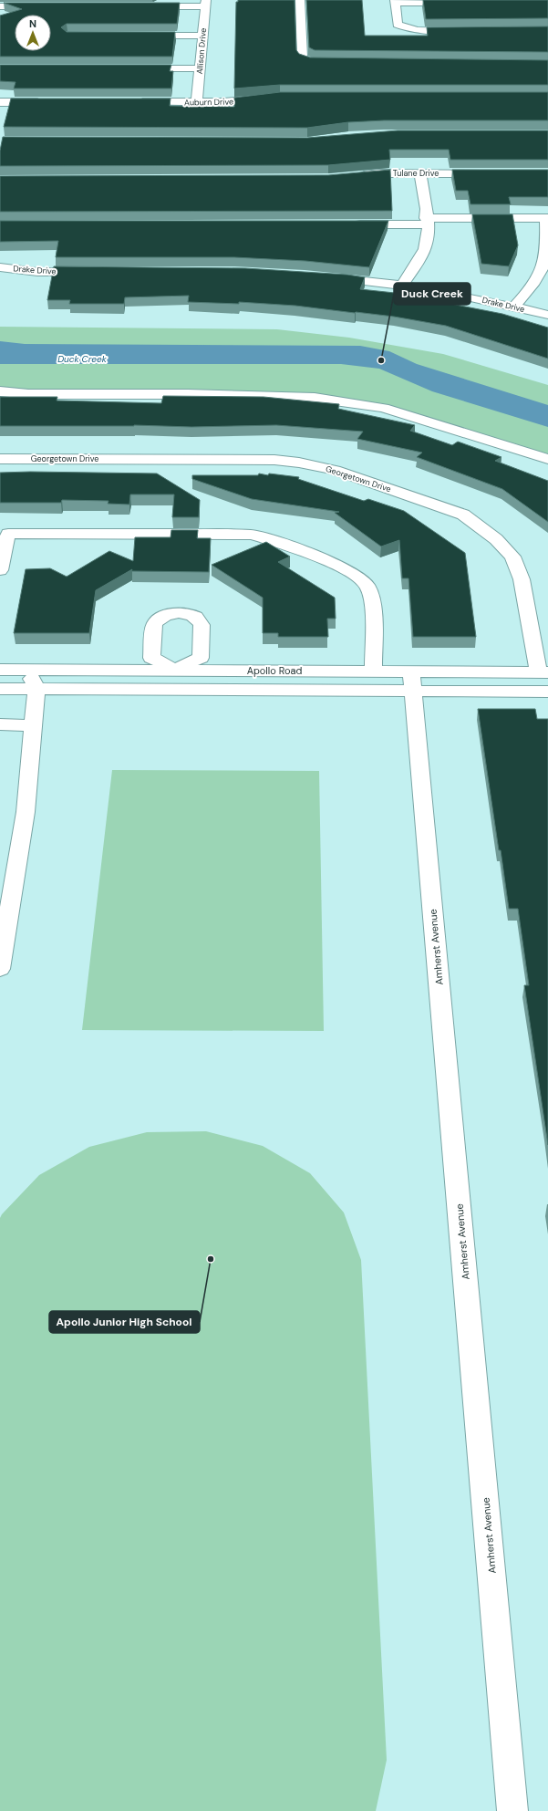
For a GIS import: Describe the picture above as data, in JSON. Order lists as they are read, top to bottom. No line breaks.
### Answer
{"streets":{"street":["Allison Drive","Auburn Drive","Tulane Drive","Drake Drive","Georgetown Drive","Apollo Road","Amherst Avenue"]},"crossings":[["Allison Drive","Auburn Drive"],["Georgetown Drive","Apollo Road"],["Apollo Road","Amherst Avenue"]],"water":["Duck Creek"],"places":["Duck Creek","Apollo Junior High School"],"north":"top"}
